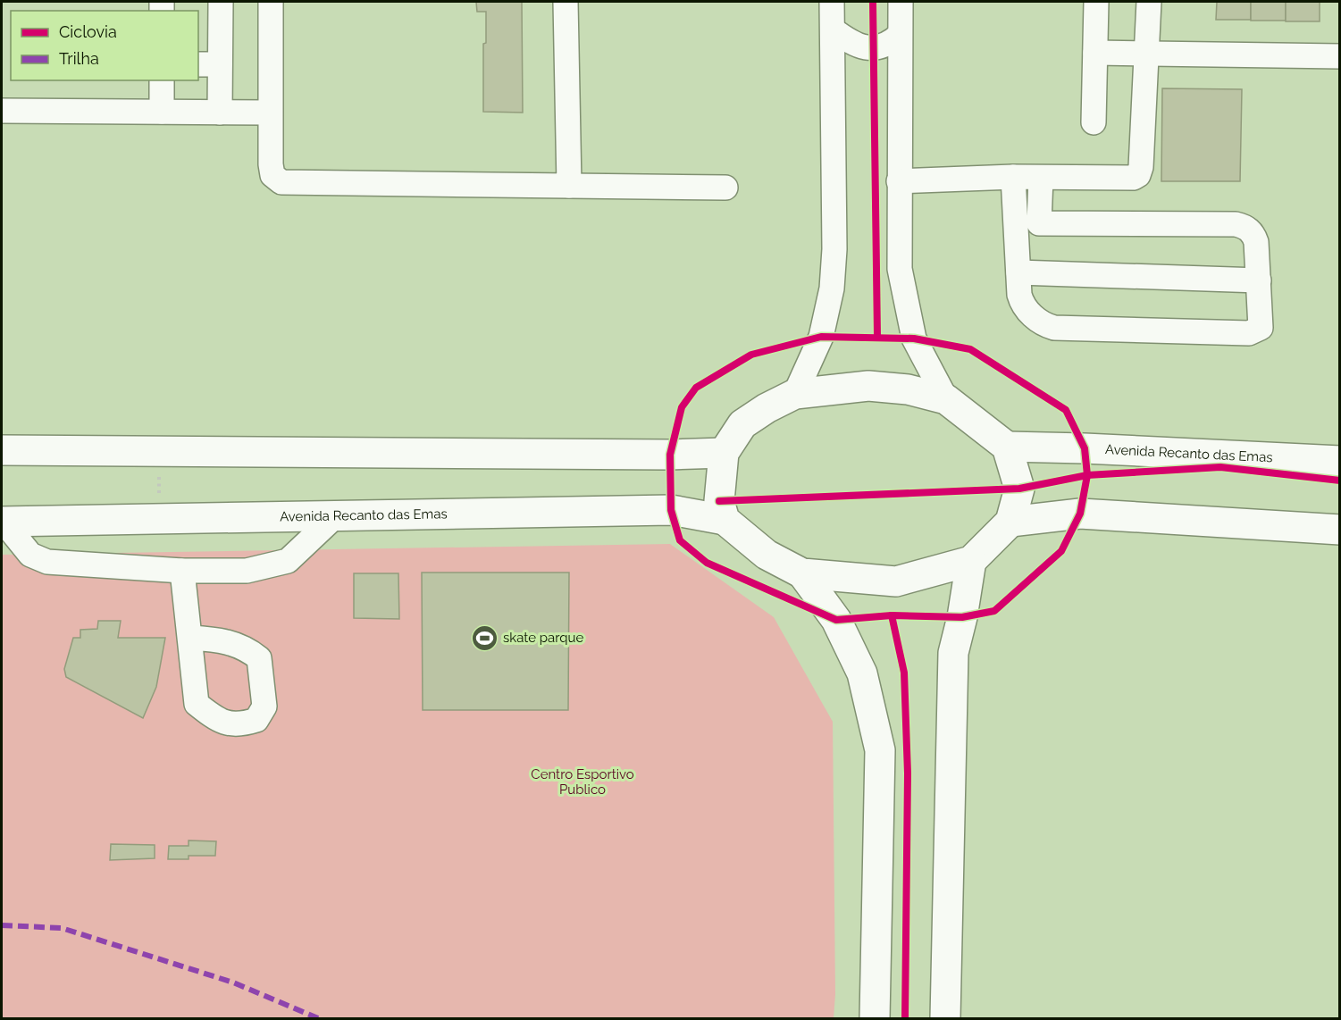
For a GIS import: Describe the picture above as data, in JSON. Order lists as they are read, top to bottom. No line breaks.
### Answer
{"streets":{"main road":["Avenida Recanto das Emas"]},"parks":["Centro Esportivo Publico"],"places":{"sports":["skate parque"]},"legend":["Ciclovia","Trilha"]}
